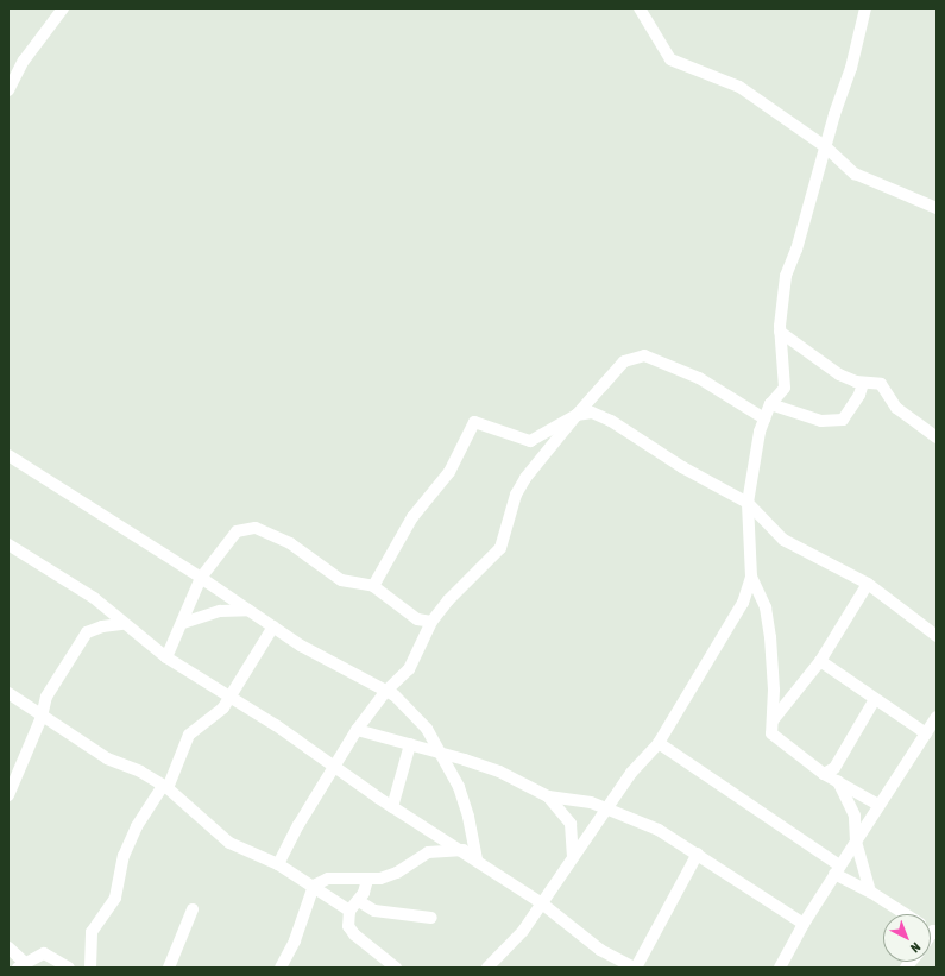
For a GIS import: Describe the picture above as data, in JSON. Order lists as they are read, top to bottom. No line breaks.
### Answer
{"north":"bottom right"}
